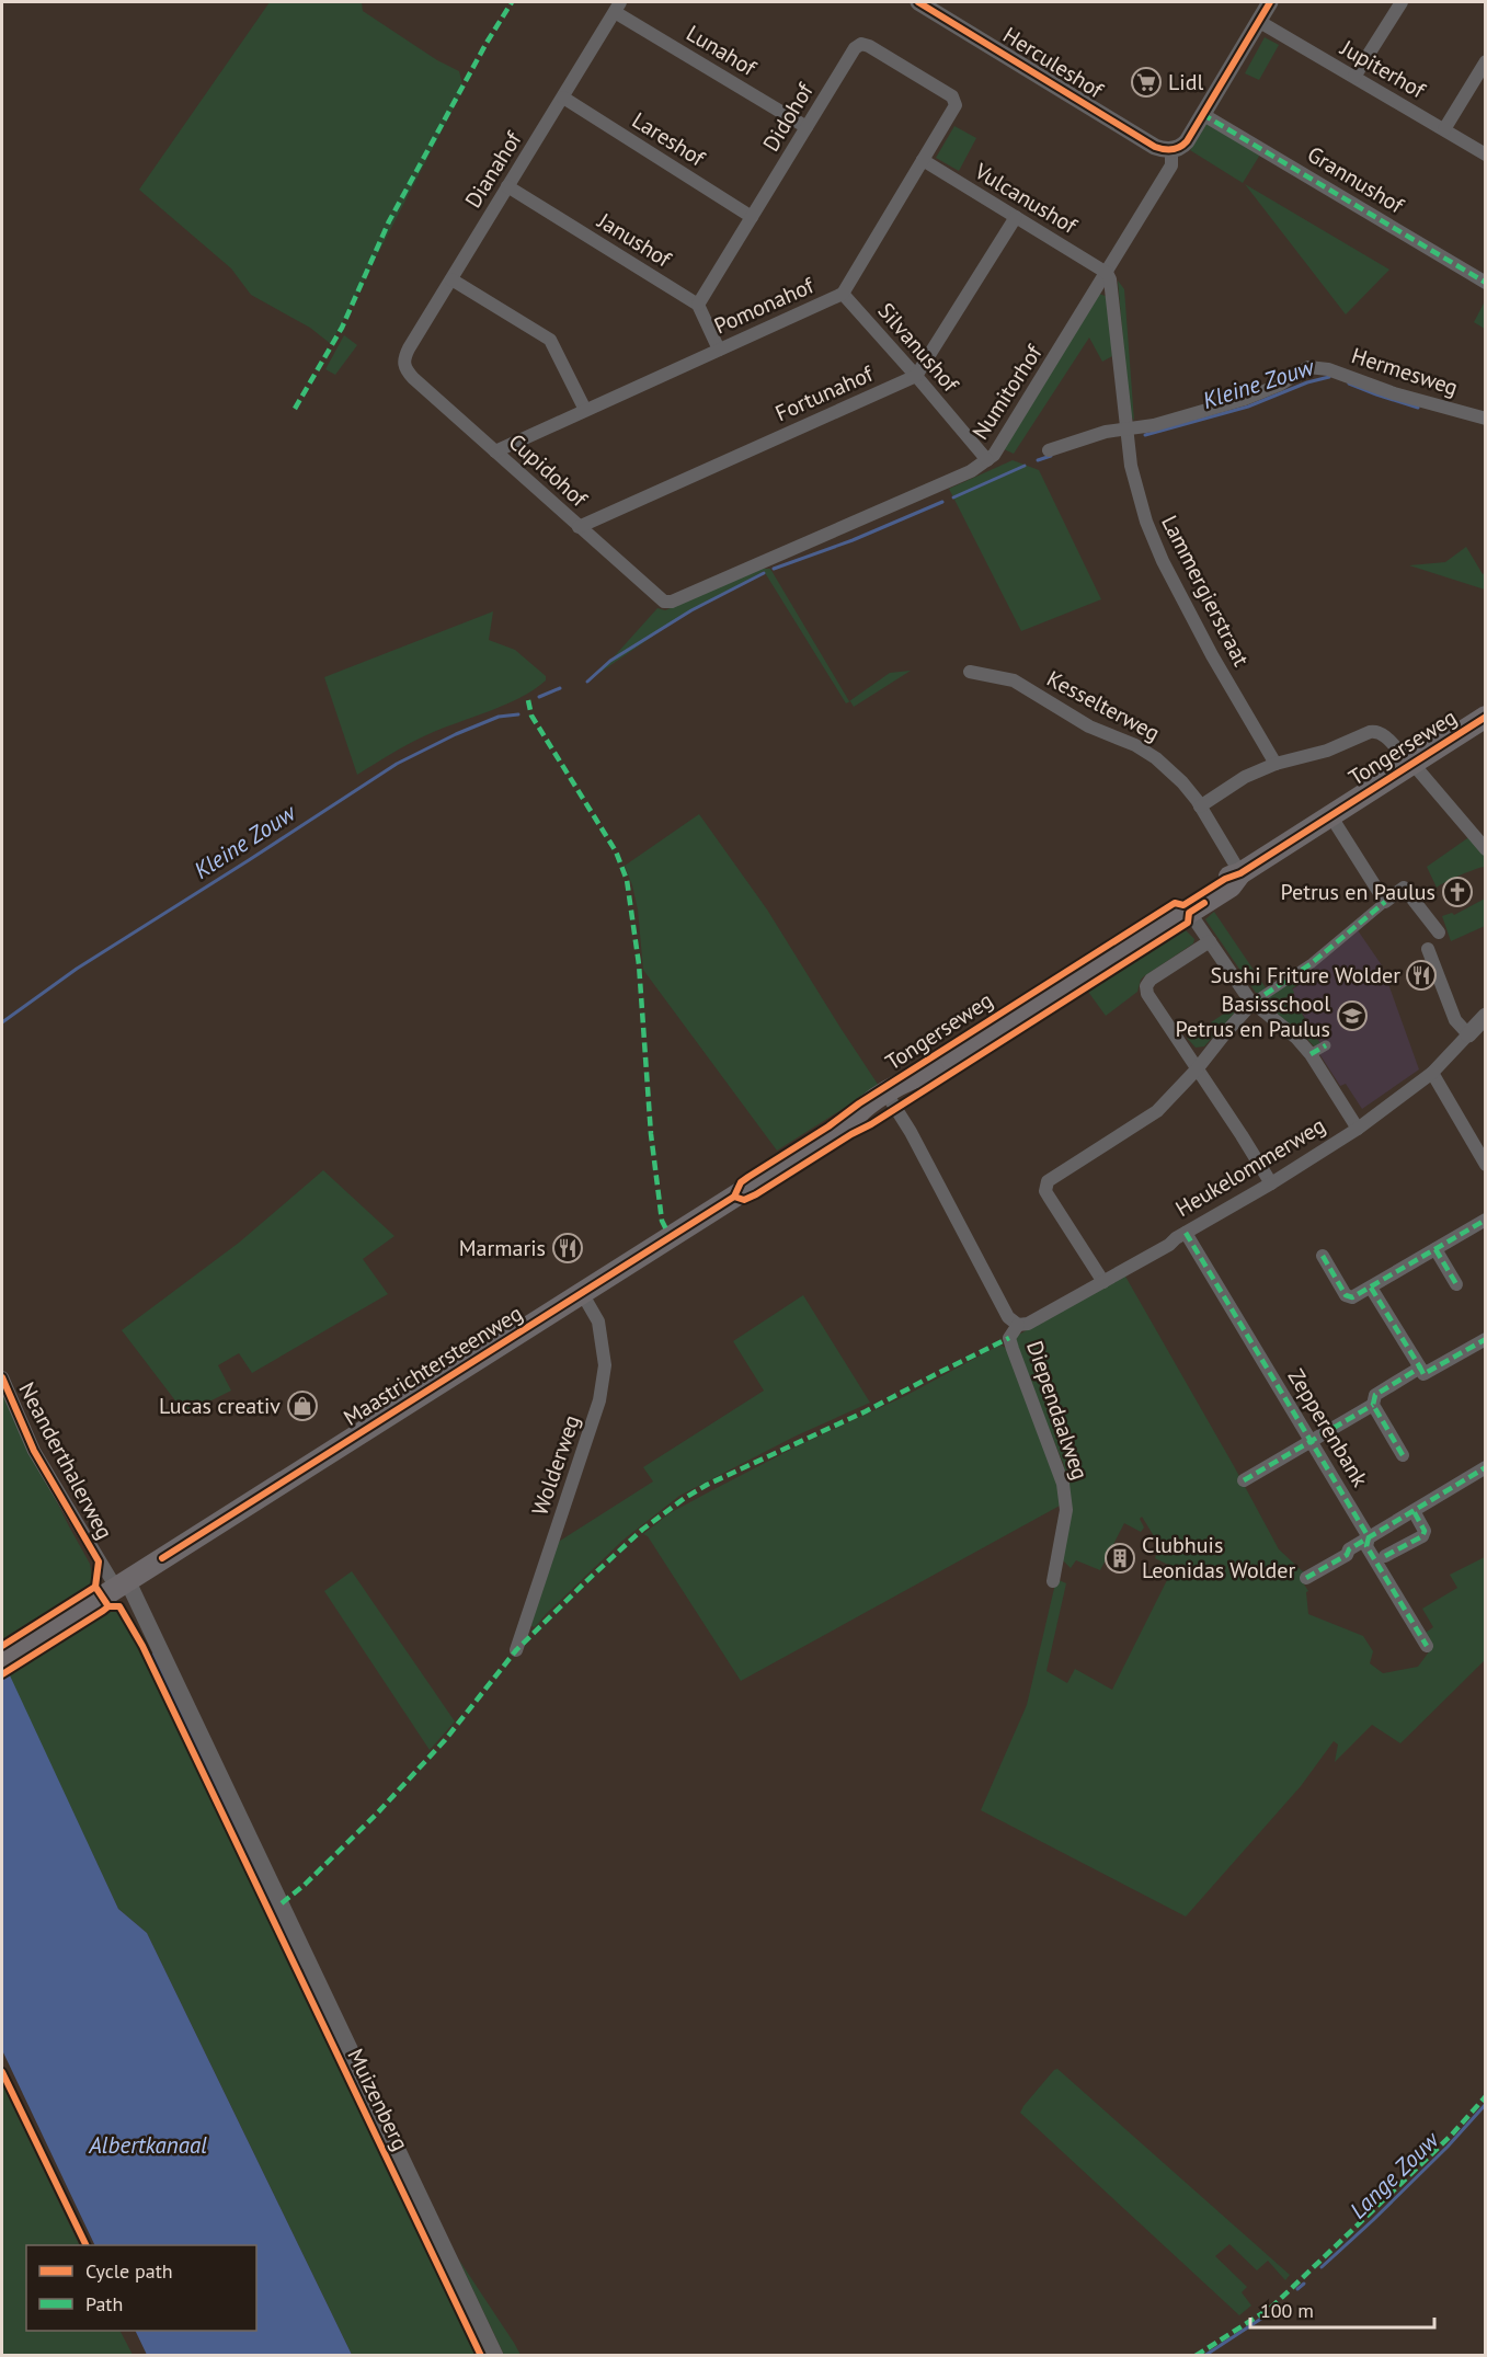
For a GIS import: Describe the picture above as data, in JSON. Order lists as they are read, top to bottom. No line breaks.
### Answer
{"streets":{"main road":["Tongerseweg","Maastrichtersteenweg"],"street":["Lunahof","Herculeshof","Jupiterhof","Didohof","Lareshof","Dianahof","Grannushof","Vulcanushof","Janushof","Pomonahof","Silvanushof","Hermesweg","Numitorhof","Fortunahof","Cupidohof","Lammergierstraat","Kesselterweg","Heukelommerweg","Diependaalweg","Zepperenbank","Neanderthalerweg","Wolderweg","Muizenberg"]},"crossings":[["Lunahof","Didohof"],["Lunahof","Dianahof"],["Herculeshof","Numitorhof"],["Didohof","Lareshof"],["Didohof","Janushof"],["Didohof","Pomonahof"],["Lareshof","Dianahof"],["Dianahof","Janushof"],["Dianahof","Cupidohof"],["Vulcanushof","Pomonahof"],["Vulcanushof","Numitorhof"],["Vulcanushof","Lammergierstraat"],["Pomonahof","Silvanushof"],["Pomonahof","Cupidohof"],["Silvanushof","Numitorhof"],["Silvanushof","Fortunahof"],["Hermesweg","Lammergierstraat"],["Numitorhof","Cupidohof"],["Numitorhof","Lammergierstraat"],["Fortunahof","Cupidohof"],["Kesselterweg","Tongerseweg"],["Tongerseweg","Maastrichtersteenweg"],["Tongerseweg","Diependaalweg"],["Heukelommerweg","Diependaalweg"],["Heukelommerweg","Zepperenbank"],["Maastrichtersteenweg","Diependaalweg"],["Maastrichtersteenweg","Neanderthalerweg"],["Maastrichtersteenweg","Wolderweg"],["Maastrichtersteenweg","Muizenberg"],["Neanderthalerweg","Muizenberg"]],"water":["Kleine Zouw","Albertkanaal","Lange Zouw"],"places":{"supermarket":["Lidl"],"church":["Petrus en Paulus"],"restaurant":["Sushi Friture Wolder","Marmaris"],"school or university":["Basisschool Petrus en Paulus"],"shop":["Lucas creativ"],"building":["Clubhuis Leonidas Wolder"]},"legend":["Cycle path","Path"],"scale_bar":"100 m"}
